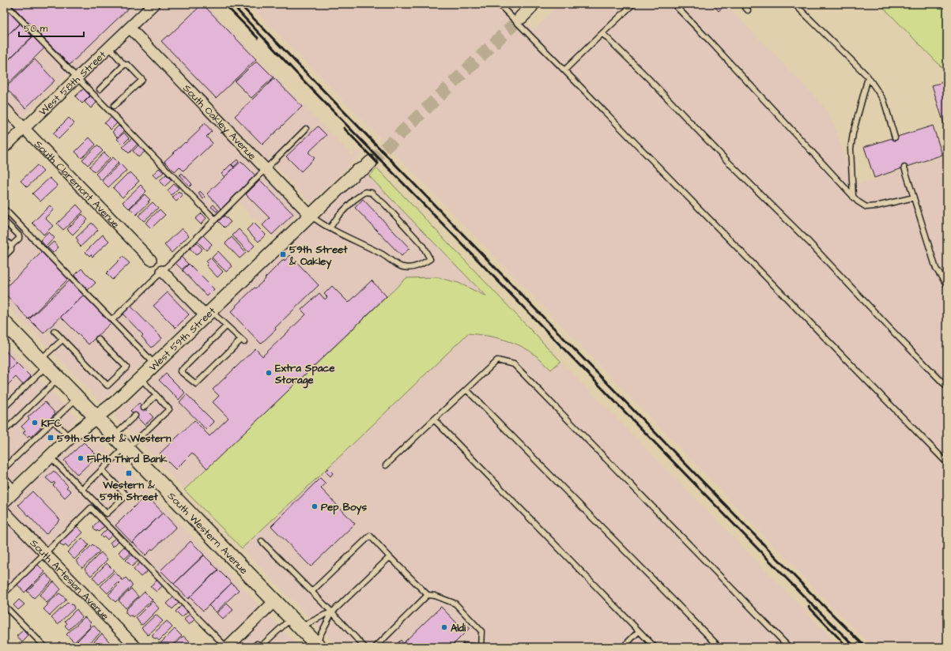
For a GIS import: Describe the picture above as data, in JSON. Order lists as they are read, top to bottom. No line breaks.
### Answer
{"streets":{"main road":["South Western Avenue"],"street":["West 58th Street","South Oakley Avenue","South Claremont Avenue","West 59th Street","South Artesian Avenue"]},"crossings":[["West 58th Street","South Oakley Avenue"],["West 58th Street","South Claremont Avenue"],["South Oakley Avenue","West 59th Street"],["West 59th Street","South Western Avenue"]],"places":{"transit":["59th Street & Oakley","59th Street & Western","Western & 59th Street"],"other":["Extra Space Storage","KFC","Fifth Third Bank","Pep Boys","Aldi"]},"scale_bar":"50 m"}
